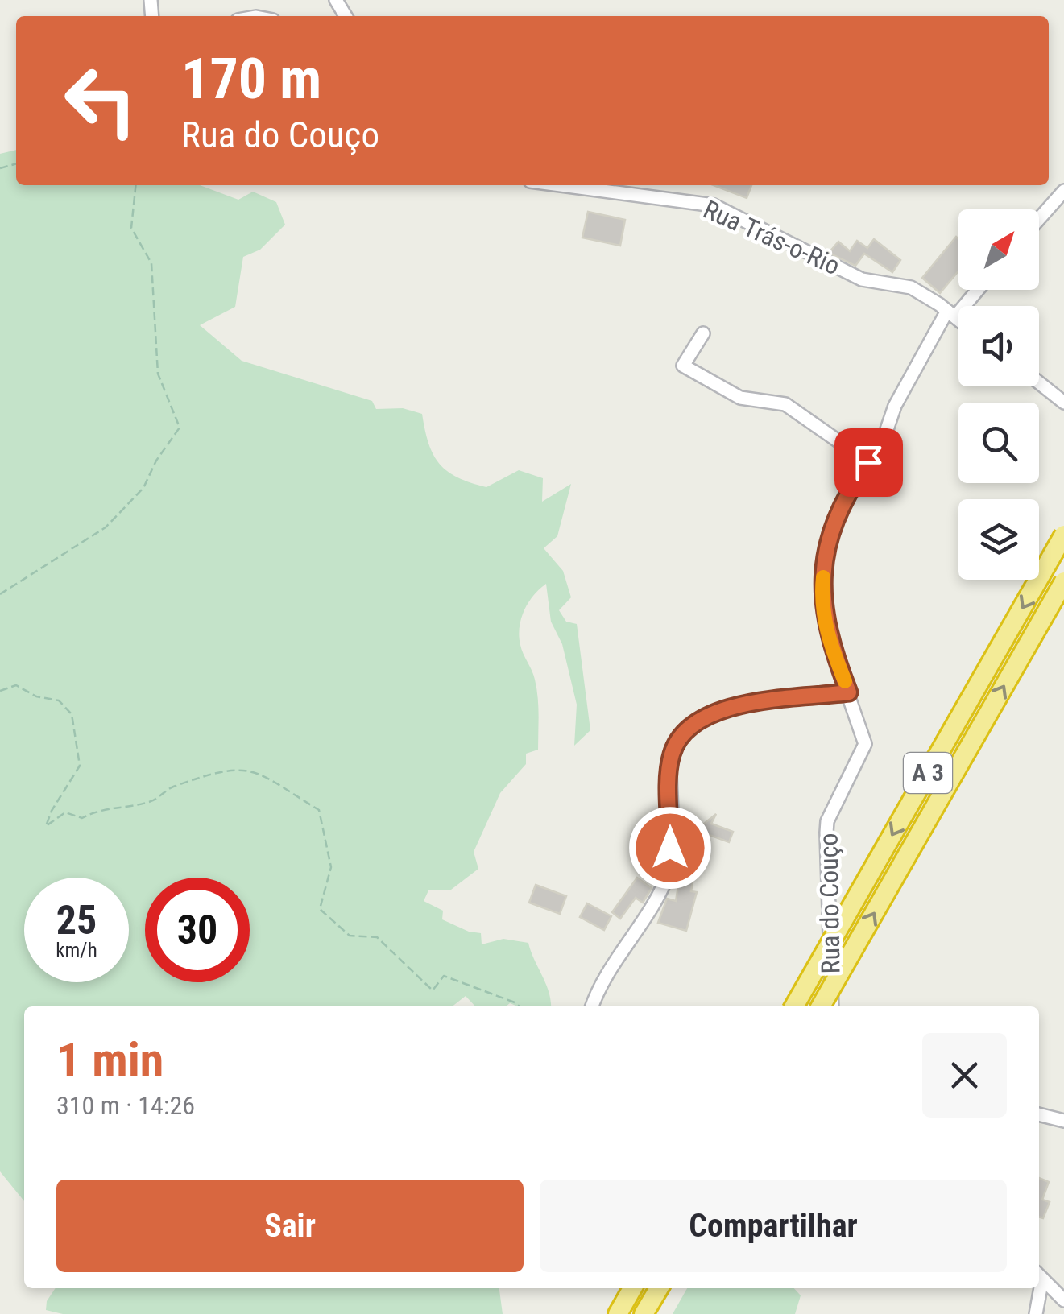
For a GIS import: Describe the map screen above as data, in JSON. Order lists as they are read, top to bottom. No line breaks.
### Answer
{"streets":{"highway":["A 3"],"street":["Rua Trás-o-Rio","Rua do Couço"]},"crossings":[["Rua Trás-o-Rio","Rua do Couço"]],"north":"top right","page":{"turn":["170 m","Rua do Couço"],"speed":"25 km/h","limit":"30","heading":["1 min","310 m · 14:26"],"buttons":["Sair","Compartilhar"]}}
